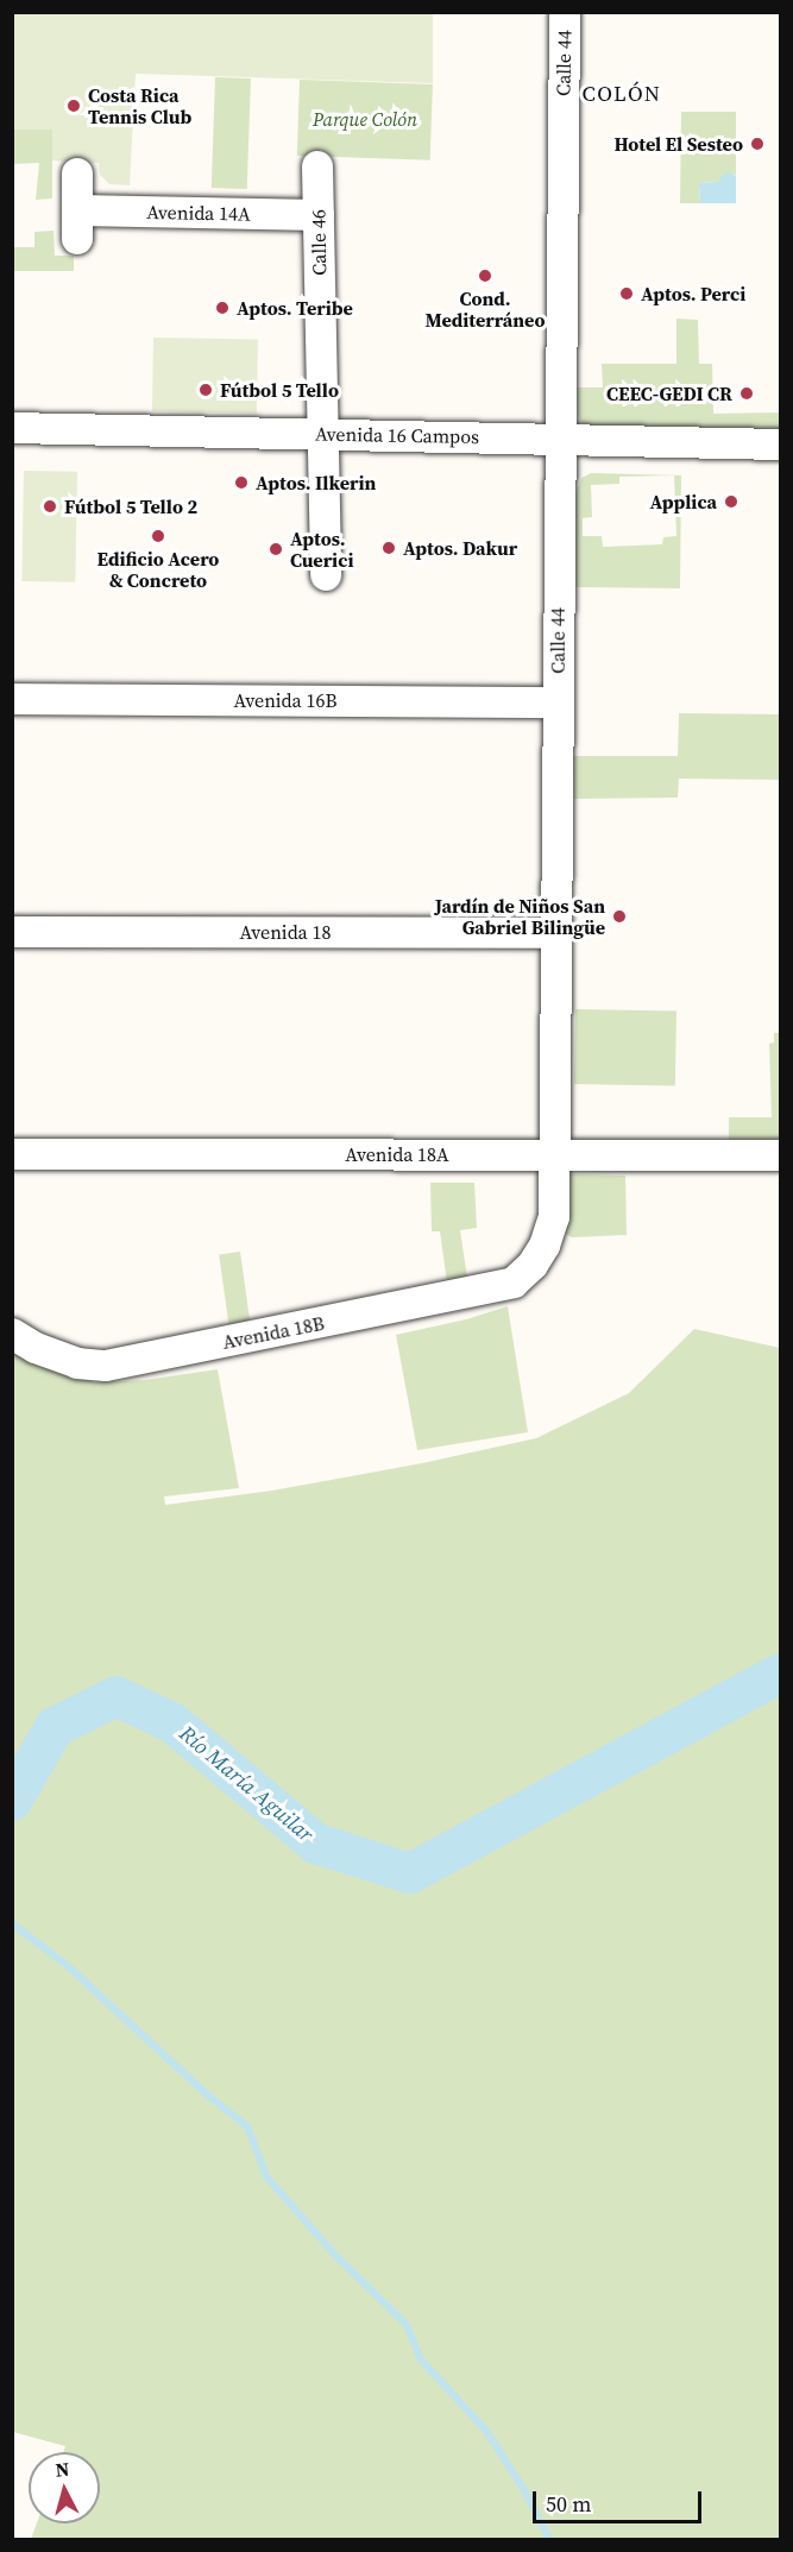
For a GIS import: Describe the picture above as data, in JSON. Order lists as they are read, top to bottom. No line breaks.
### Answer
{"streets":{"street":["Calle 44","Avenida 14A","Calle 46","Avenida 16 Campos","Avenida 16B","Avenida 18","Avenida 18A","Avenida 18B"]},"crossings":[["Calle 44","Avenida 16 Campos"],["Calle 44","Avenida 16B"],["Calle 44","Avenida 18"],["Calle 44","Avenida 18A"],["Calle 44","Avenida 18B"],["Avenida 14A","Calle 46"],["Calle 46","Avenida 16 Campos"]],"districts":["COLÓN"],"water":["Río María Aguilar"],"parks":["Parque Colón"],"places":["Costa Rica Tennis Club","Hotel El Sesteo","Cond. Mediterráneo","Aptos. Perci","Aptos. Teribe","Fútbol 5 Tello","CEEC-GEDI CR","Aptos. Ilkerin","Applica","Fútbol 5 Tello 2","Edificio Acero & Concreto","Aptos. Dakur","Aptos. Cuerici","Jardín de Niños San Gabriel Bilingüe"],"scale_bar":"50 m","north":"top"}
